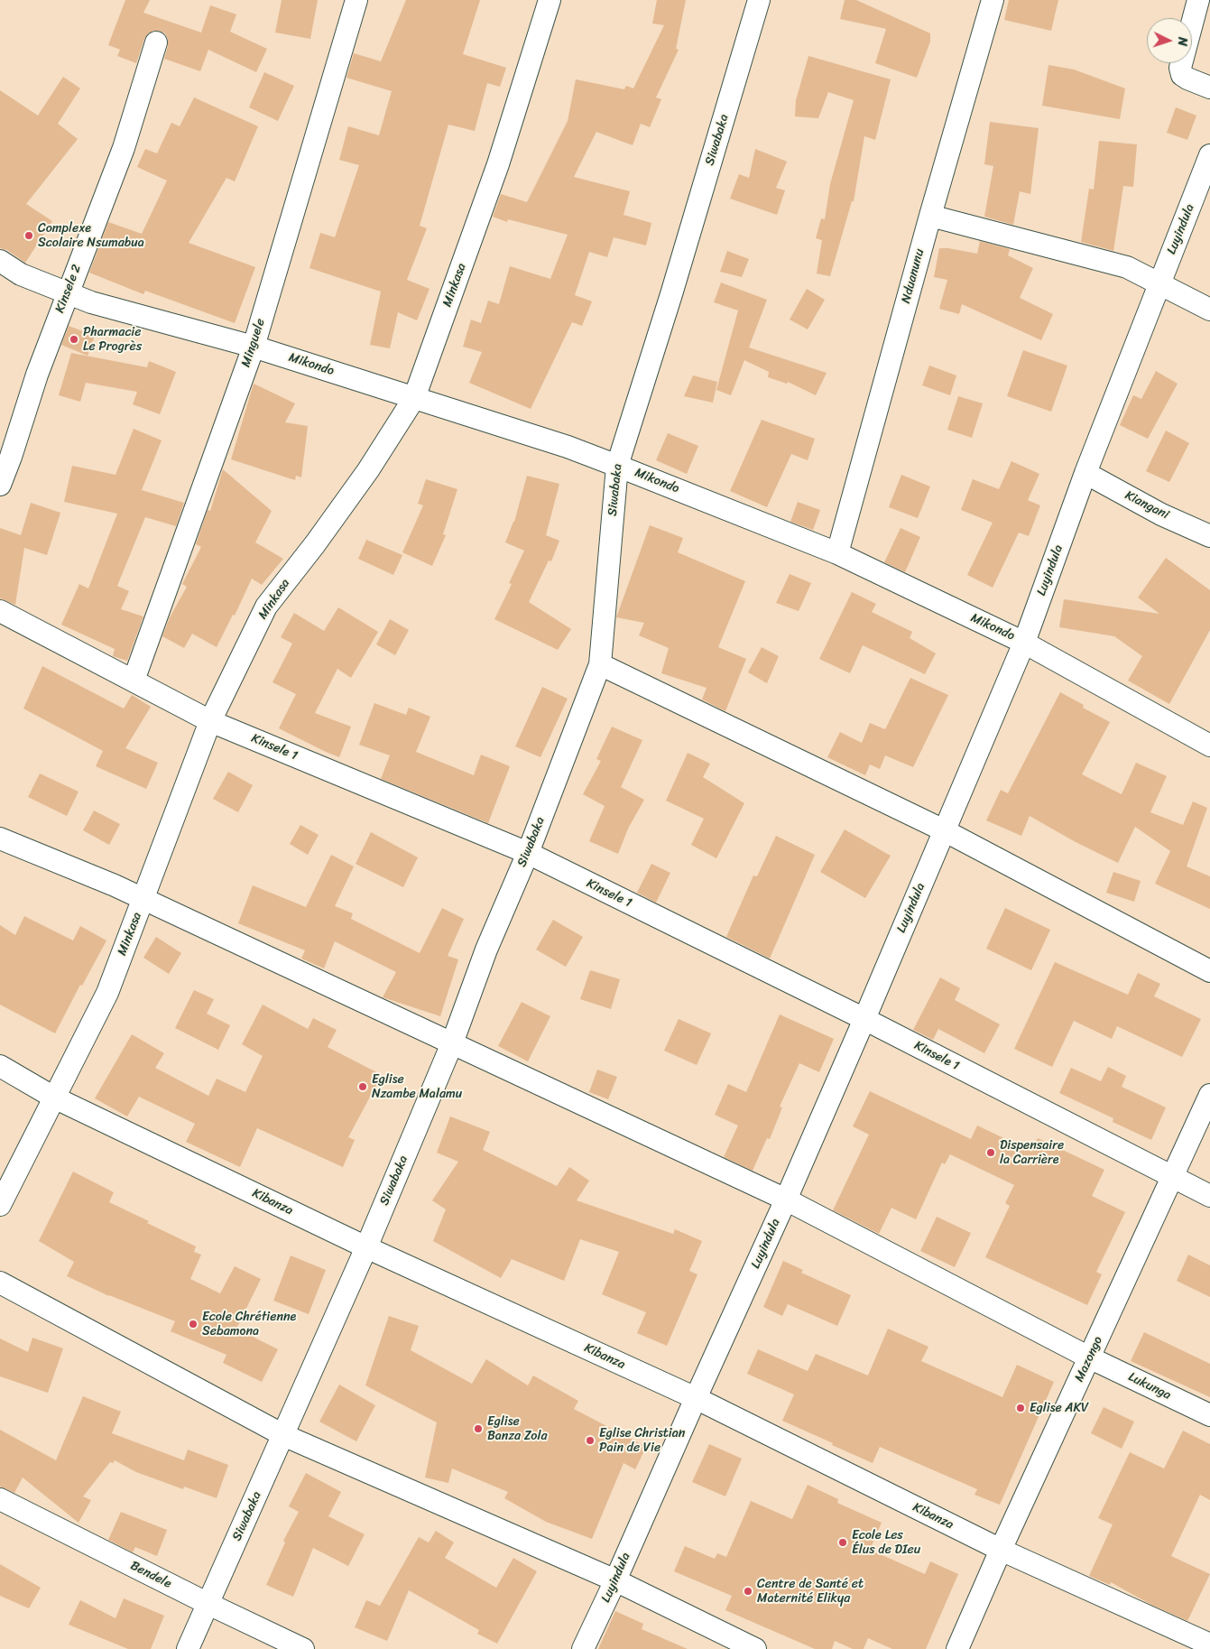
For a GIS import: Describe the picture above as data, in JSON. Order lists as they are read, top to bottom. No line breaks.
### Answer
{"streets":{"street":["Siwabaka","Luyindula","Nduanunu","Minkasa","Kinsele 2","Minguele","Mikondo","Kiangani","Kinsele 1","Kibanza","Mazongo","Lukunga","Bendele"]},"crossings":[["Siwabaka","Mikondo"],["Siwabaka","Kinsele 1"],["Siwabaka","Kibanza"],["Siwabaka","Lukunga"],["Siwabaka","Bendele"],["Luyindula","Mikondo"],["Luyindula","Kiangani"],["Luyindula","Kinsele 1"],["Luyindula","Kibanza"],["Luyindula","Lukunga"],["Nduanunu","Mikondo"],["Minkasa","Mikondo"],["Minkasa","Kinsele 1"],["Minkasa","Kibanza"],["Minkasa","Lukunga"],["Kinsele 2","Mikondo"],["Minguele","Mikondo"],["Minguele","Kinsele 1"],["Kinsele 1","Mazongo"],["Kibanza","Mazongo"],["Mazongo","Lukunga"]],"places":["Complexe Scolaire Nsumabua","Pharmacie Le Progrès","Eglise Nzambe Malamu","Dispensaire la Carrière","Ecole Chrétienne Sebamona","Eglise AKV","Eglise Banza Zola","Eglise Christian Pain de Vie","Ecole Les Élus de DIeu","Centre de Santé et Maternité Elikya"],"north":"right"}
